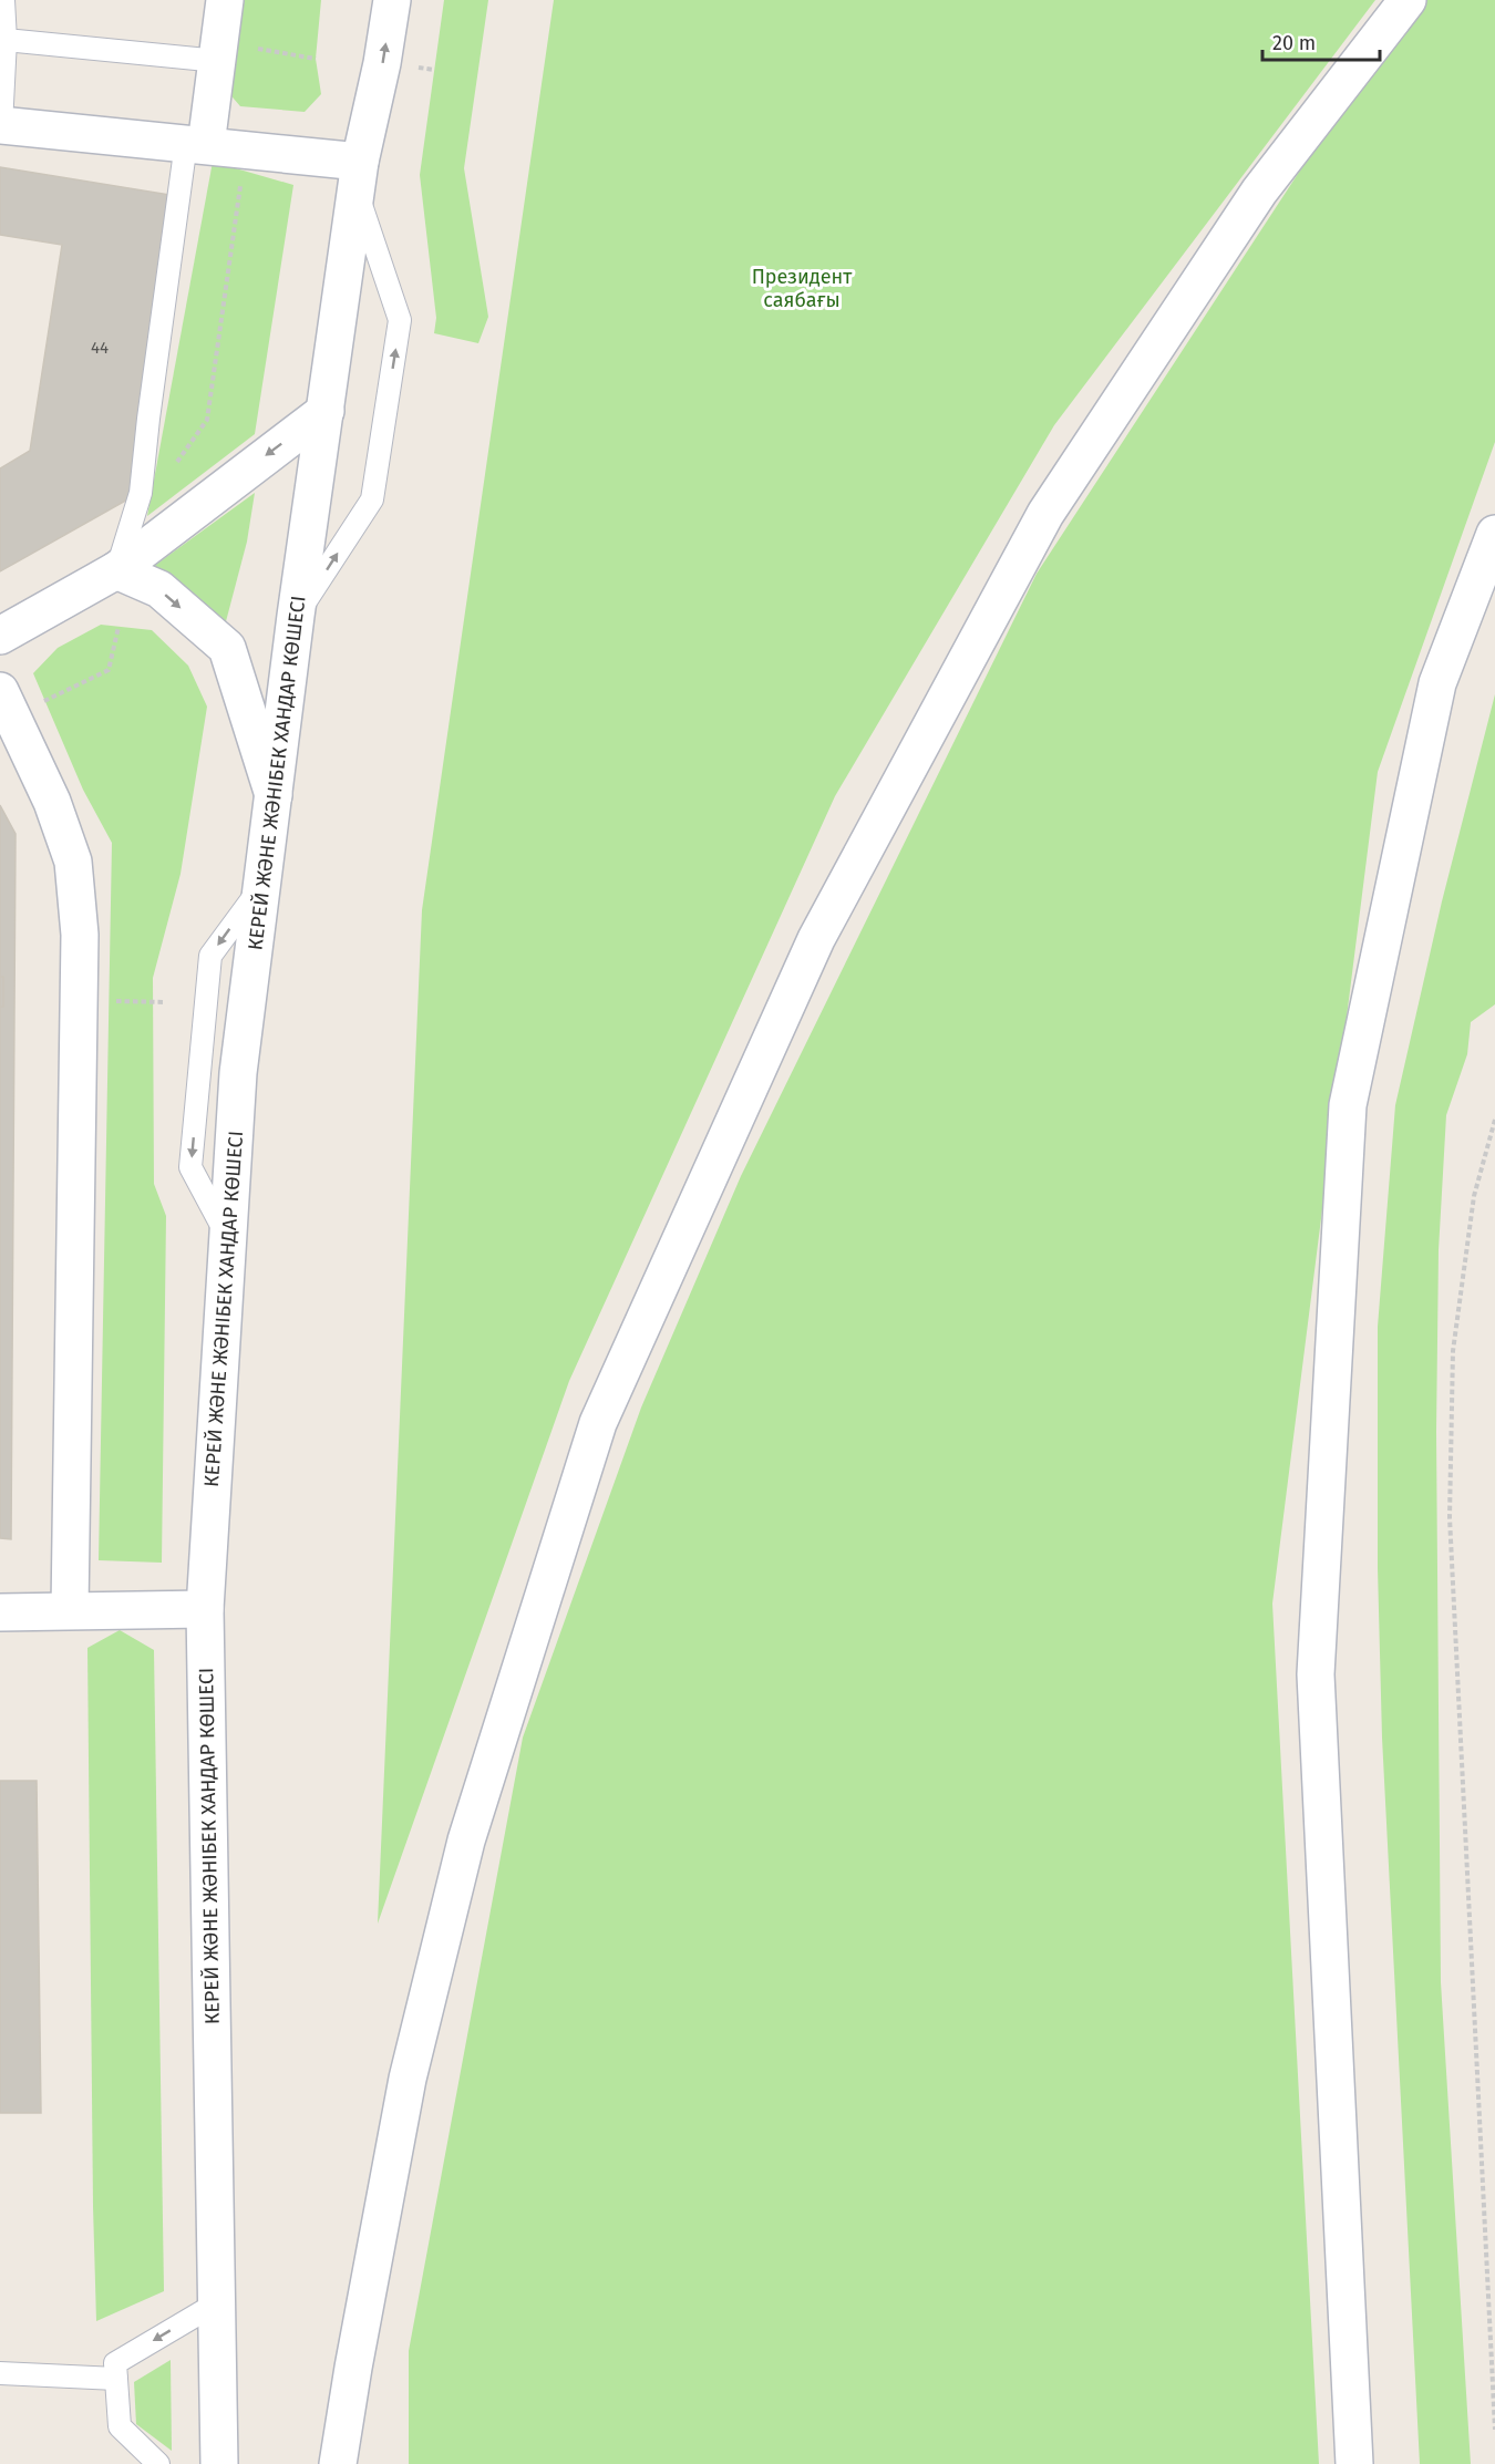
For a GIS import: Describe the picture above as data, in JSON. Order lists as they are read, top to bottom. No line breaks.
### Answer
{"streets":{"street":["КЕРЕЙ ЖӘНЕ ЖӘНІБЕК ХАНДАР КӨШЕСІ"]},"parks":["Президент саябағы"],"house_numbers":["44"],"scale_bar":"20 m"}
